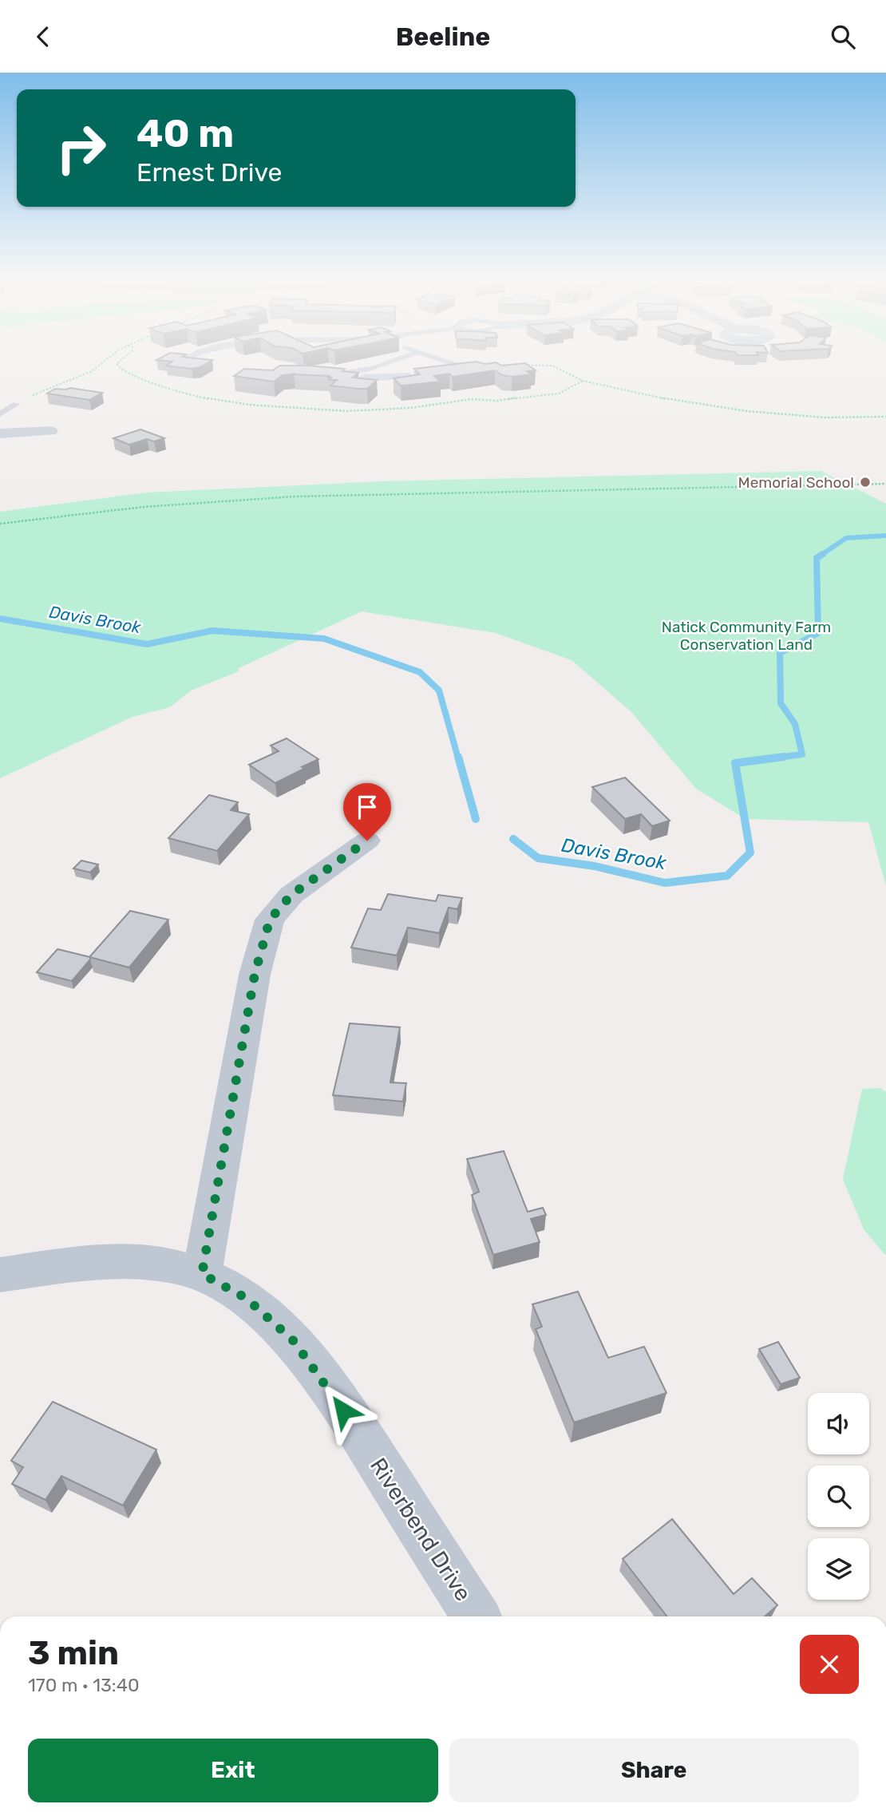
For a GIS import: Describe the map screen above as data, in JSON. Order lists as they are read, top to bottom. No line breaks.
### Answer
{"streets":{"street":["Riverbend Drive"]},"water":["Davis Brook"],"parks":["Natick Community Farm Conservation Land"],"places":["Memorial School"],"page":{"header":"Beeline","turn":["40 m","Ernest Drive"],"heading":["3 min","170 m · 13:40"],"buttons":["Exit","Share"]}}
